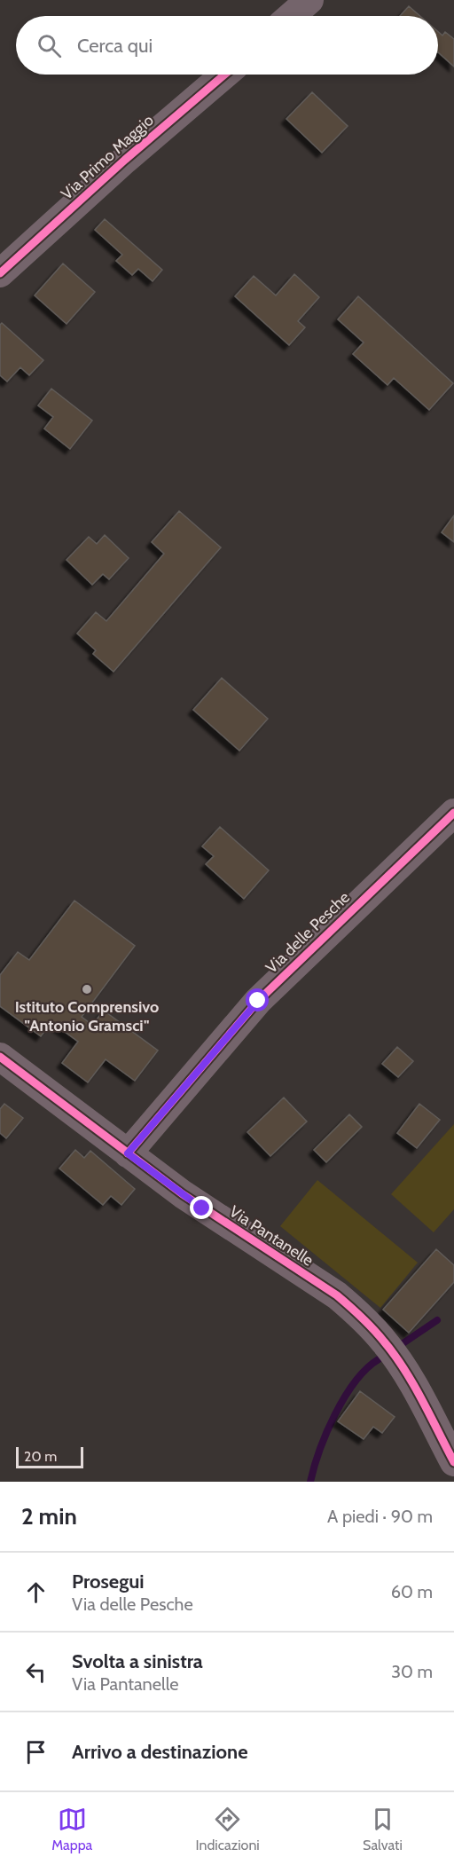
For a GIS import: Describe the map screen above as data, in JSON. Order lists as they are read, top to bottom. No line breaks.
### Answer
{"streets":{"street":["Via Primo Maggio","Via delle Pesche","Via Pantanelle"]},"crossings":[["Via delle Pesche","Via Pantanelle"]],"places":["Istituto Comprensivo \"Antonio Gramsci\""],"scale_bar":"20 m","page":{"search":"Cerca qui","scale":"20 m","heading":["2 min","A piedi · 90 m"],"list":[["Prosegui","Via delle Pesche","60 m"],["Svolta a sinistra","Via Pantanelle","30 m"],"Arrivo a destinazione"],"nav":["Mappa","Indicazioni","Salvati"]}}
